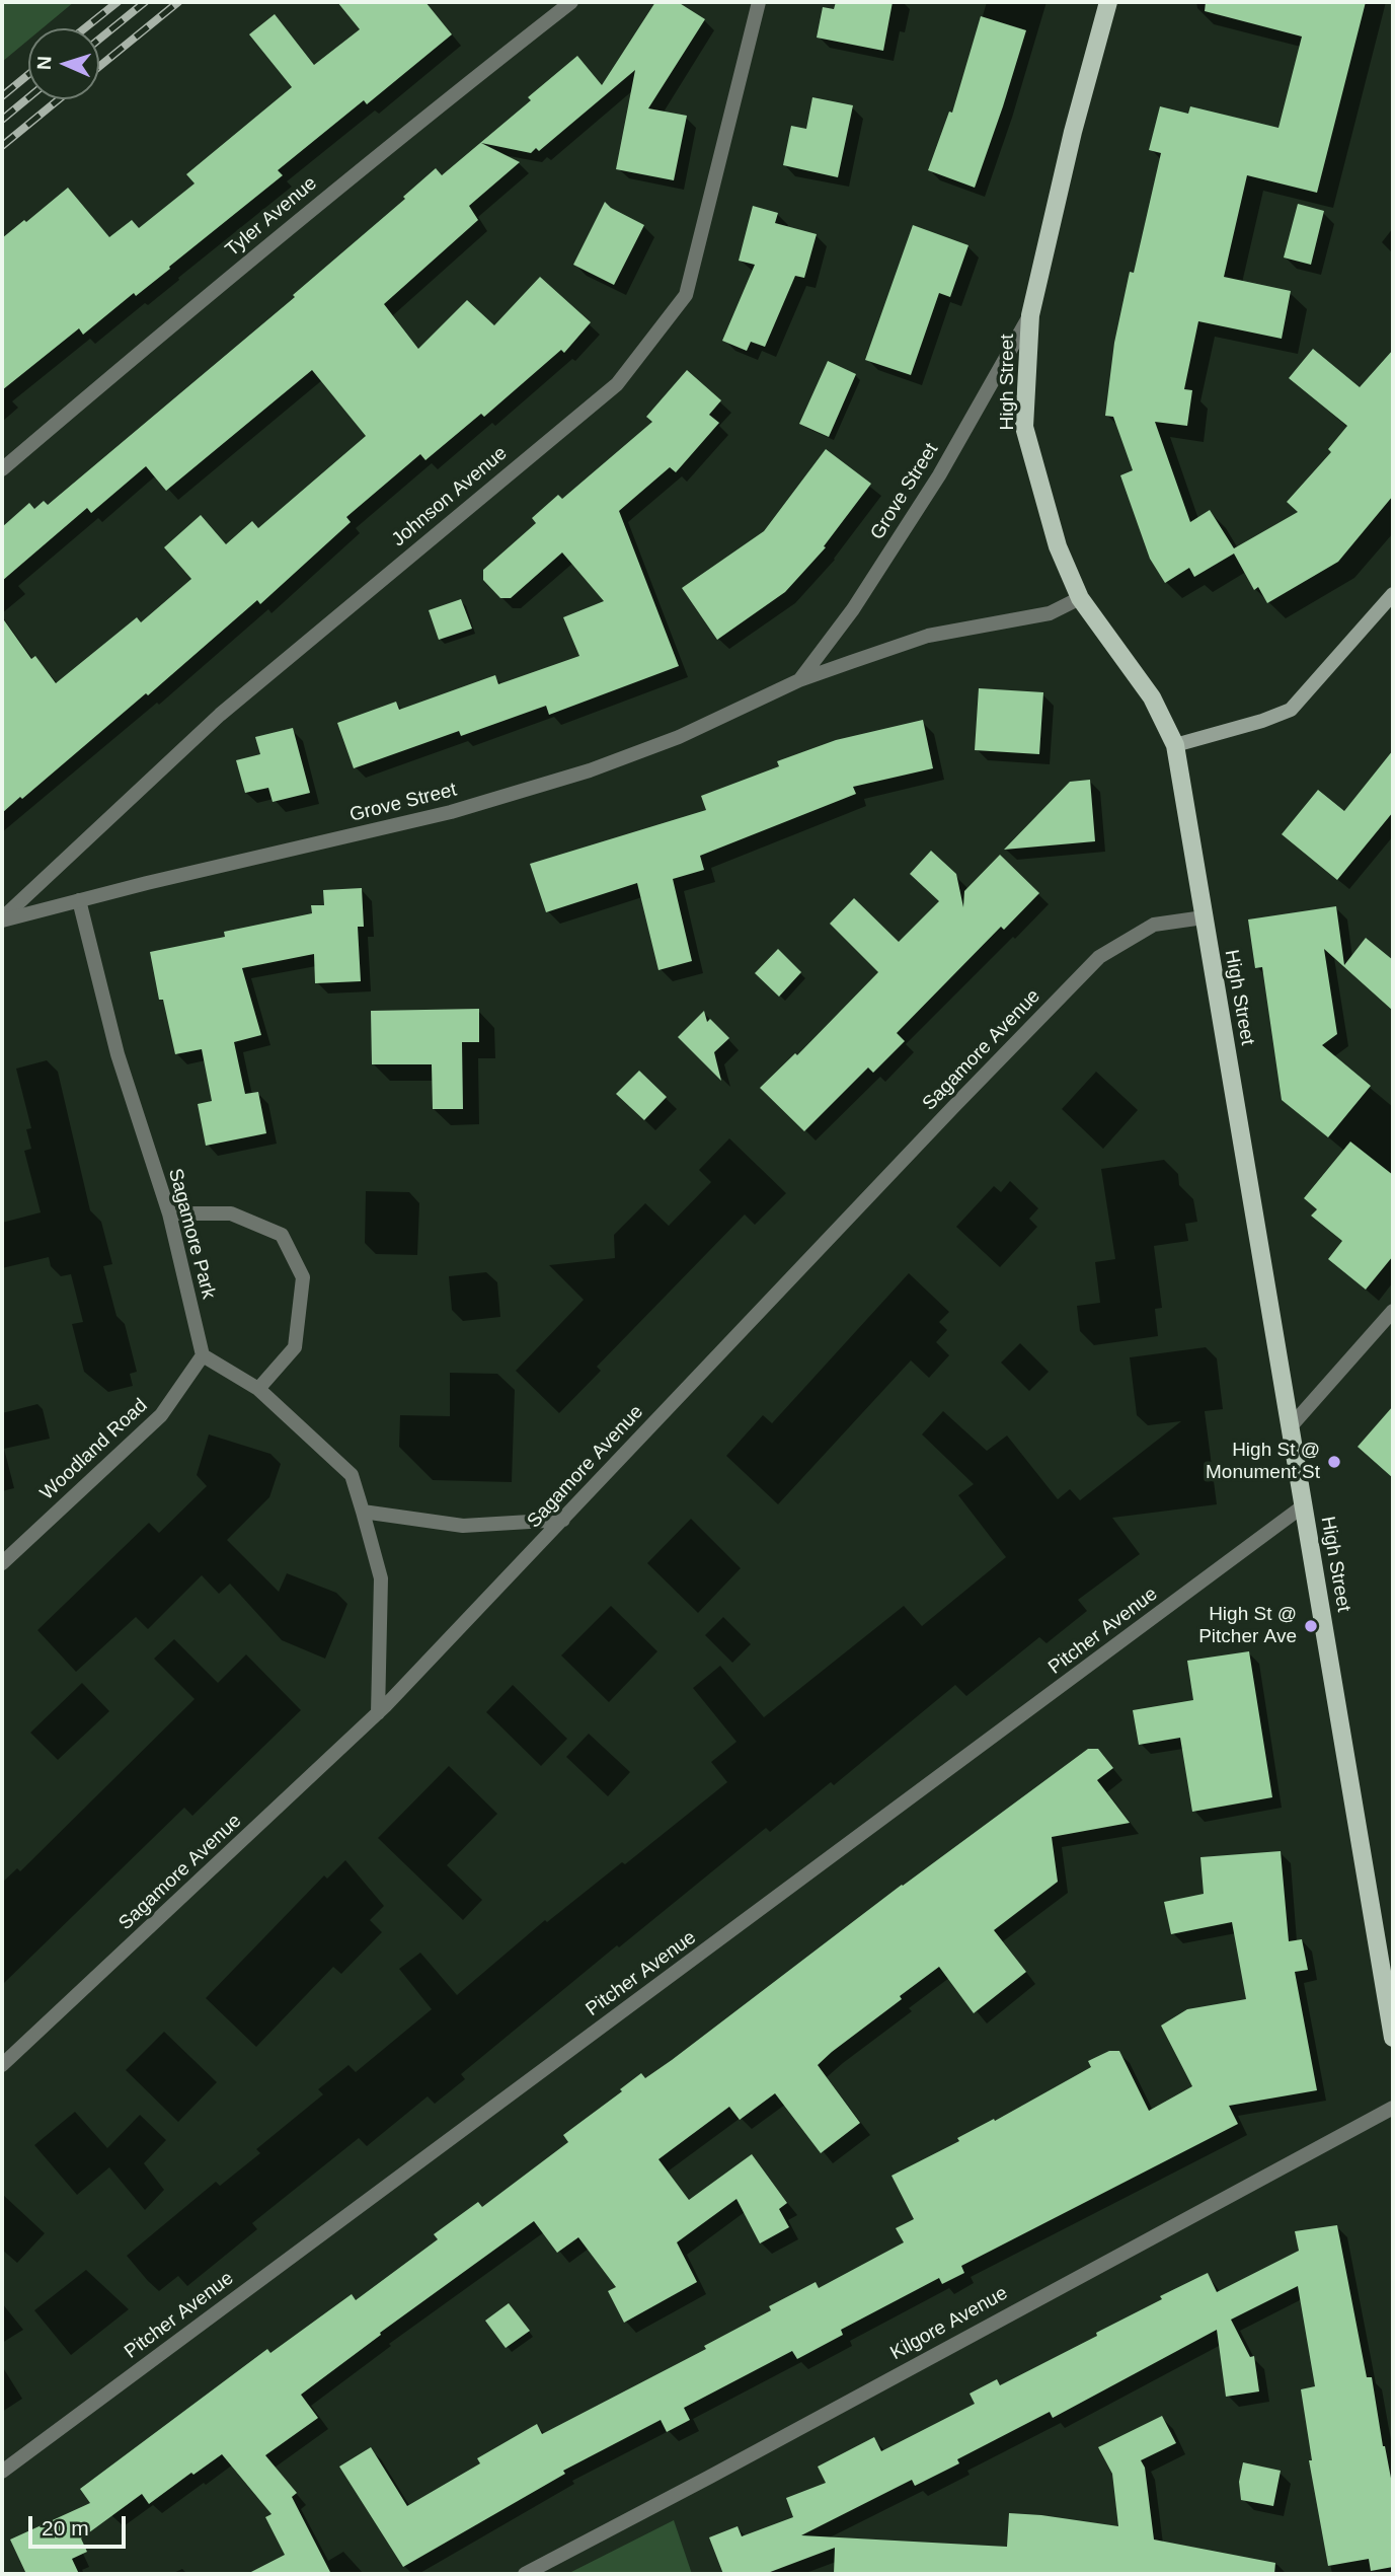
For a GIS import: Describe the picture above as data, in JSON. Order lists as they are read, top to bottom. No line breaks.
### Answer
{"streets":{"main road":["High Street"],"street":["Tyler Avenue","Grove Street","Johnson Avenue","Sagamore Avenue","Sagamore Park","Woodland Road","Pitcher Avenue","Kilgore Avenue"]},"crossings":[["High Street","Grove Street"],["High Street","Sagamore Avenue"],["High Street","Pitcher Avenue"],["Grove Street","Johnson Avenue"],["Grove Street","Sagamore Park"],["Sagamore Park","Woodland Road"]],"places":["High St @ Monument St","High St @ Pitcher Ave"],"scale_bar":"20 m","north":"left"}
